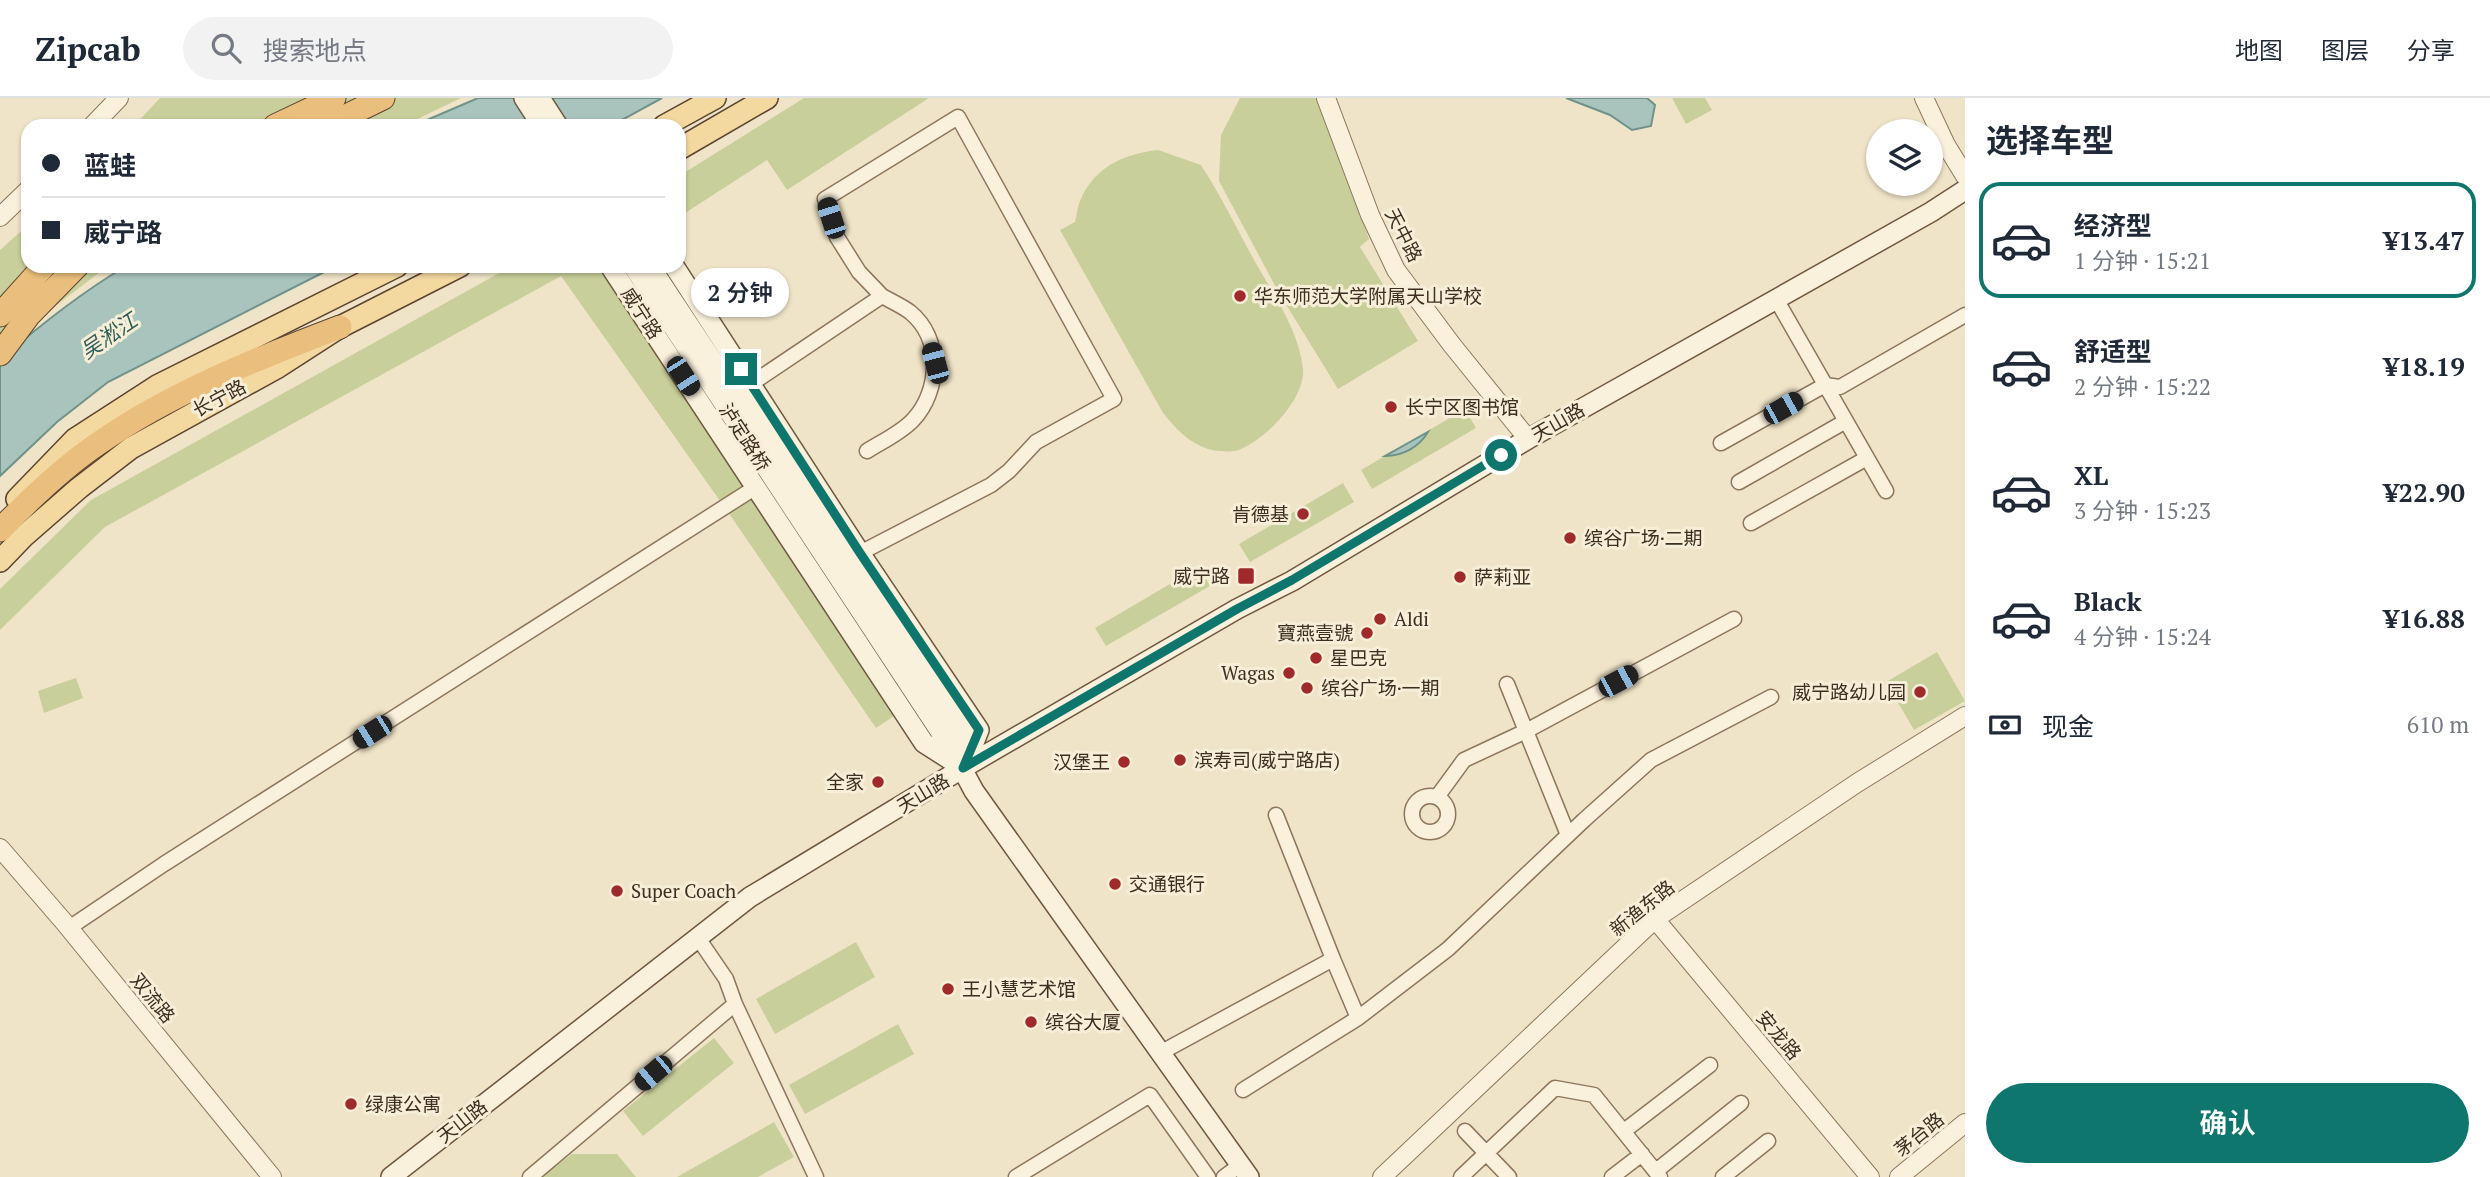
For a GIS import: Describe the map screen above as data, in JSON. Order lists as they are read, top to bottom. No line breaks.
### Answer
{"streets":{"main road":["威宁路","长宁路","天山路","泸定路桥"],"street":["天中路","新渔东路","双流路","安龙路","茅台路"]},"crossings":[["天中路","天山路"],["威宁路","天山路"],["威宁路","泸定路桥"],["新渔东路","安龙路"]],"water":["吴淞江"],"places":{"other":["华东师范大学附属天山学校","长宁区图书馆","肯德基","缤谷广场·二期","萨莉亚","Aldi","寶燕壹號","星巴克","Wagas","缤谷广场·一期","威宁路幼儿园","滨寿司(威宁路店)","汉堡王","全家","交通银行","Super Coach","王小慧艺术馆","缤谷大厦","绿康公寓"],"transit":["威宁路"]},"page":{"header":"Zipcab","search":"搜索地点","nav":["地图","图层","分享"],"heading":"选择车型","banner":["蓝蛙","威宁路"],"list":[{"name":"经济型","note":"1 分钟 · 15:21","value":"¥13.47"},{"name":"舒适型","note":"2 分钟 · 15:22","value":"¥18.19"},{"name":"XL","note":"3 分钟 · 15:23","value":"¥22.90"},{"name":"Black","note":"4 分钟 · 15:24","value":"¥16.88"}],"bubble":"2 分钟","pay":["现金","610 m"],"buttons":"确认"}}
